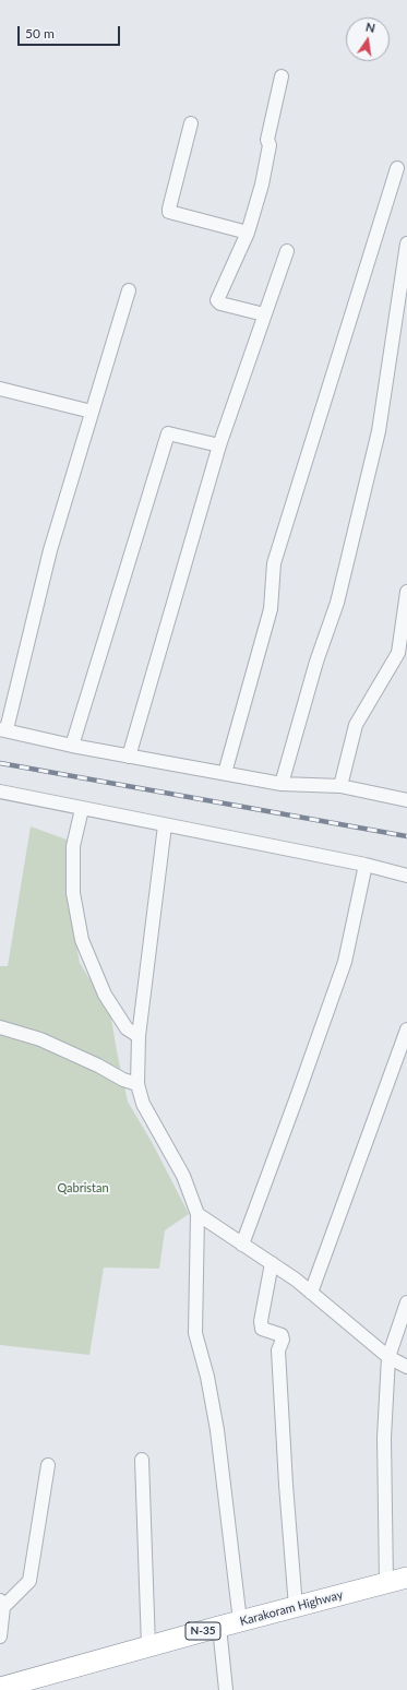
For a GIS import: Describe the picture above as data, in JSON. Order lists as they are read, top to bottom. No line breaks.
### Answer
{"streets":{"highway":["Karakoram Highway","N-35"]},"parks":["Qabristan"],"scale_bar":"50 m","north":"top"}
